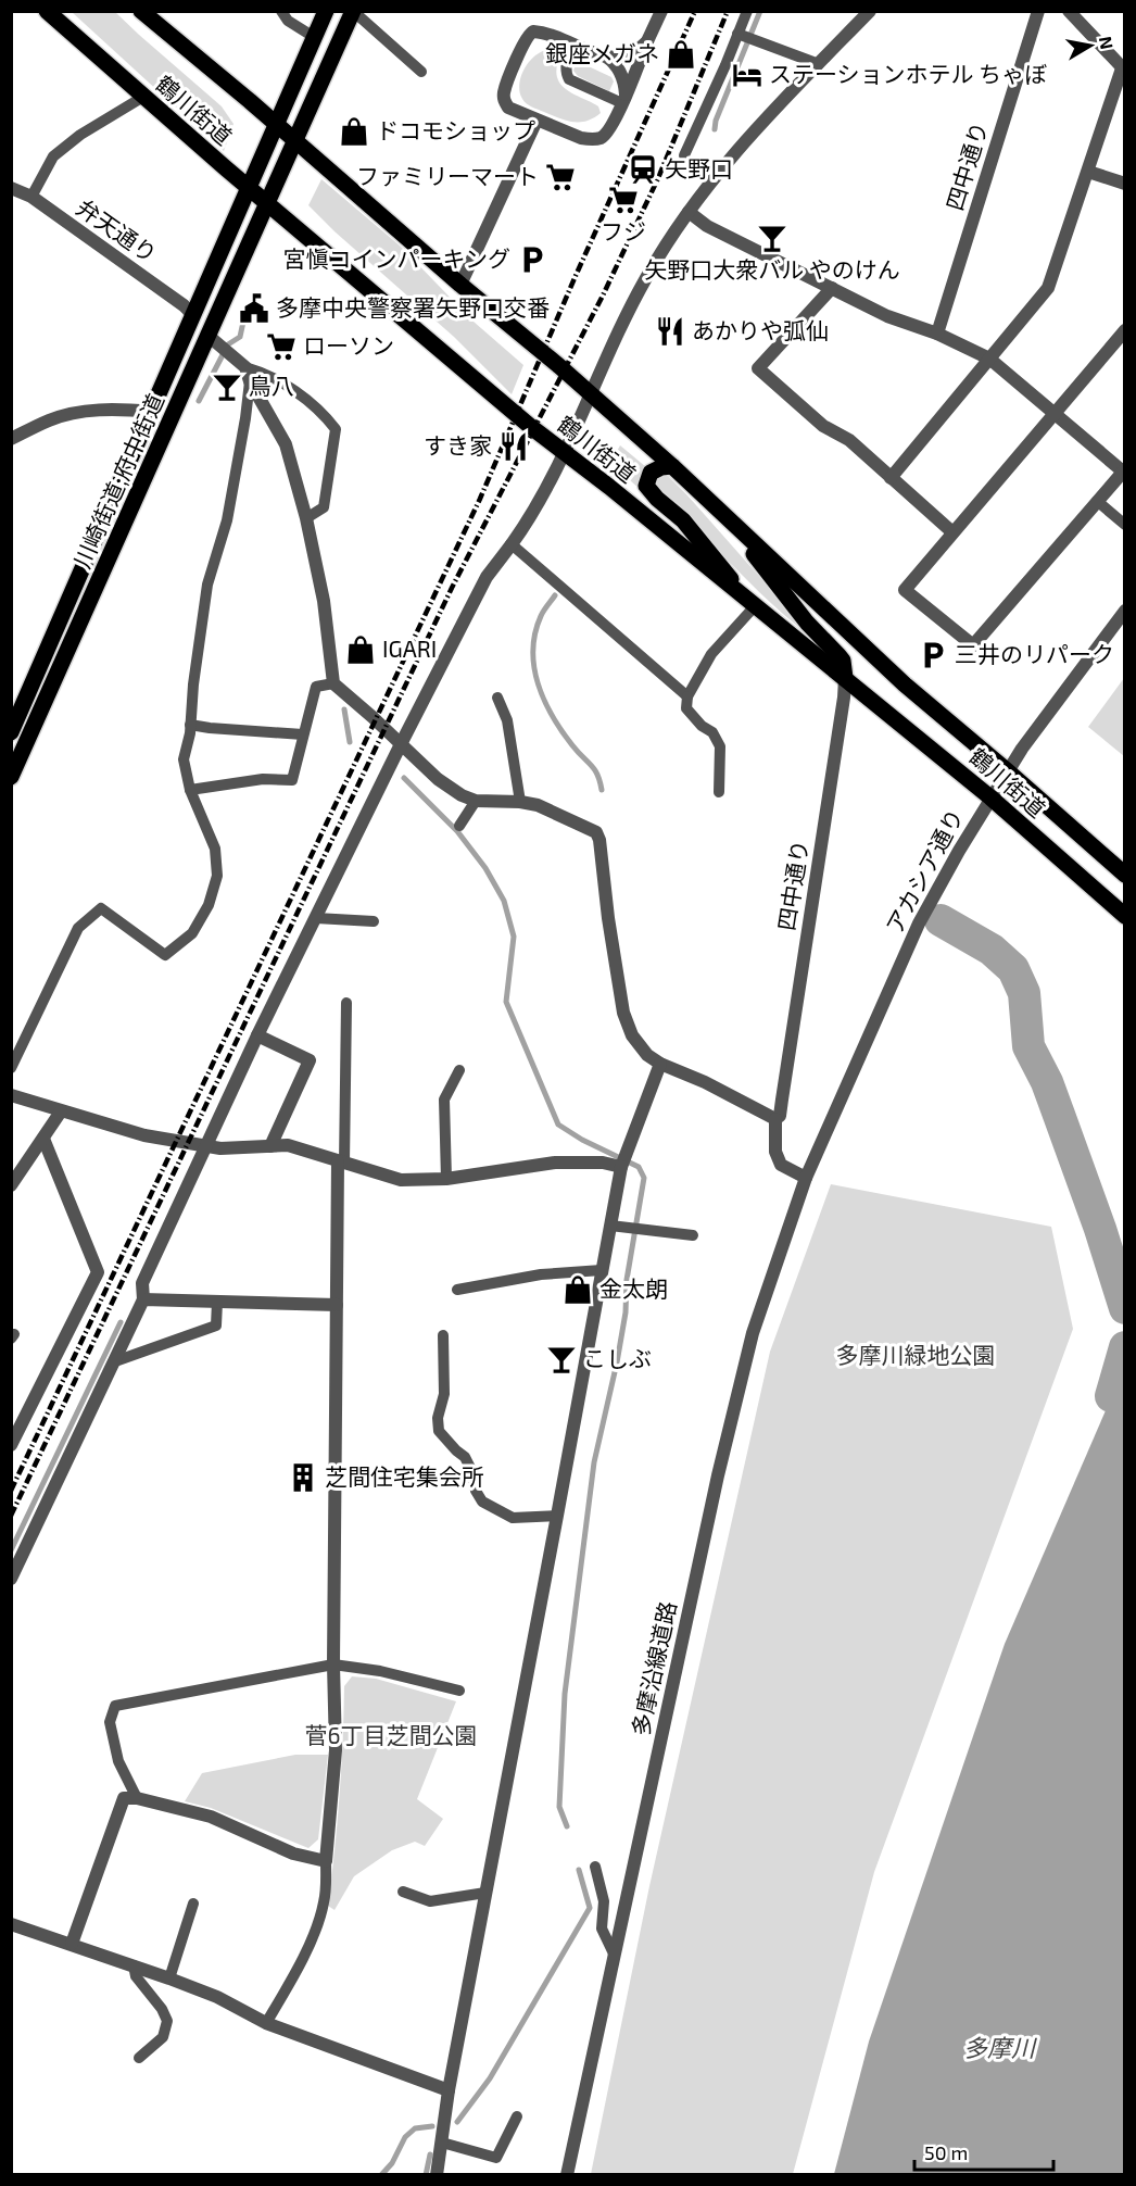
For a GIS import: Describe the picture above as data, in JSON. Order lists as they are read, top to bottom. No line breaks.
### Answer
{"streets":{"main road":["鶴川街道","川崎街道;府中街道"],"street":["四中通り","弁天通り","アカシア通り","多摩沿線道路"]},"crossings":[["鶴川街道","四中通り"],["鶴川街道","川崎街道;府中街道"],["鶴川街道","アカシア通り"],["アカシア通り","多摩沿線道路"]],"water":["多摩川"],"parks":["多摩川緑地公園","菅6丁目芝間公園"],"places":{"shop":["銀座メガネ","ドコモショップ","IGARI","金太朗"],"hotel":["ステーションホテル ちゃぼ"],"station":["矢野口"],"supermarket":["ファミリーマート","フジ","ローソン"],"bar":["矢野口大衆バル やのけん","鳥八","こしぶ"],"parking":["宮愼コインパーキング","三井のリパーク"],"public building":["多摩中央警察署矢野口交番"],"restaurant":["あかりや弧仙","すき家"],"building":["芝間住宅集会所"]},"scale_bar":"50 m","north":"right"}
